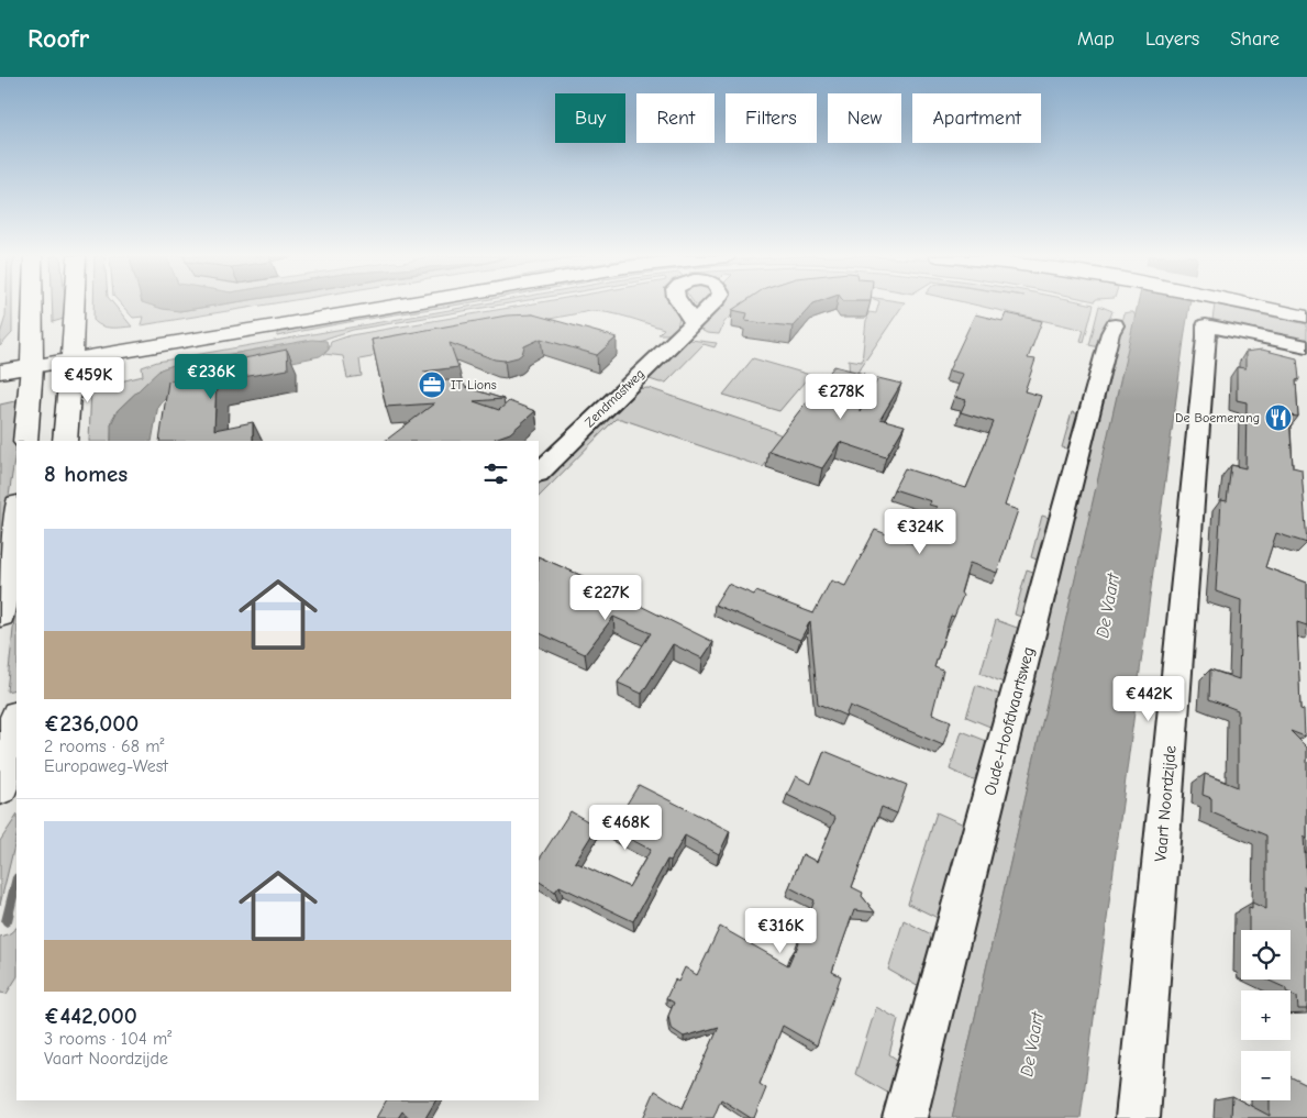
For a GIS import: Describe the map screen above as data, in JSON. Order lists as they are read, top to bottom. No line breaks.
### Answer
{"streets":{"street":["Zendmastweg","Oude-Hoofdvaartsweg","Vaart Noordzijde"]},"water":["De Vaart"],"places":{"office":["IT Lions"],"restaurant":["De Boemerang"]},"page":{"header":"Roofr","nav":["Map","Layers","Share"],"chip":["Buy","Rent","Filters","New","Apartment"],"price":["€236K","€459K","€278K","€324K","€227K","€442K","€468K","€316K"],"heading":"8 homes","list":[{"name":"€236,000","note":"2 rooms · 68 m² · Europaweg-West"},{"name":"€442,000","note":"3 rooms · 104 m² · Vaart Noordzijde"}],"map_buttons":["+","−"]}}
